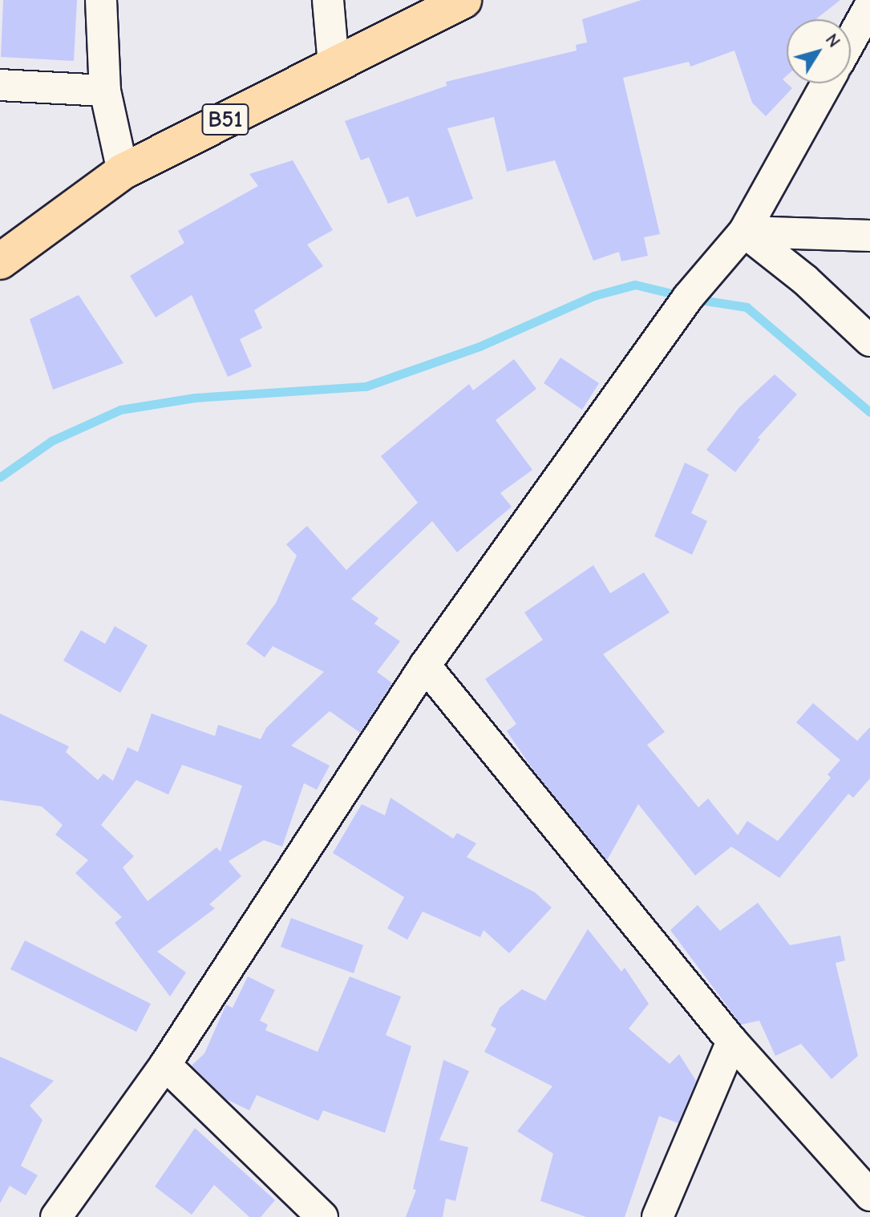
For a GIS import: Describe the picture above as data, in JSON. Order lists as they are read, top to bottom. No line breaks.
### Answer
{"streets":{"highway":["B51"]},"north":"top right"}
